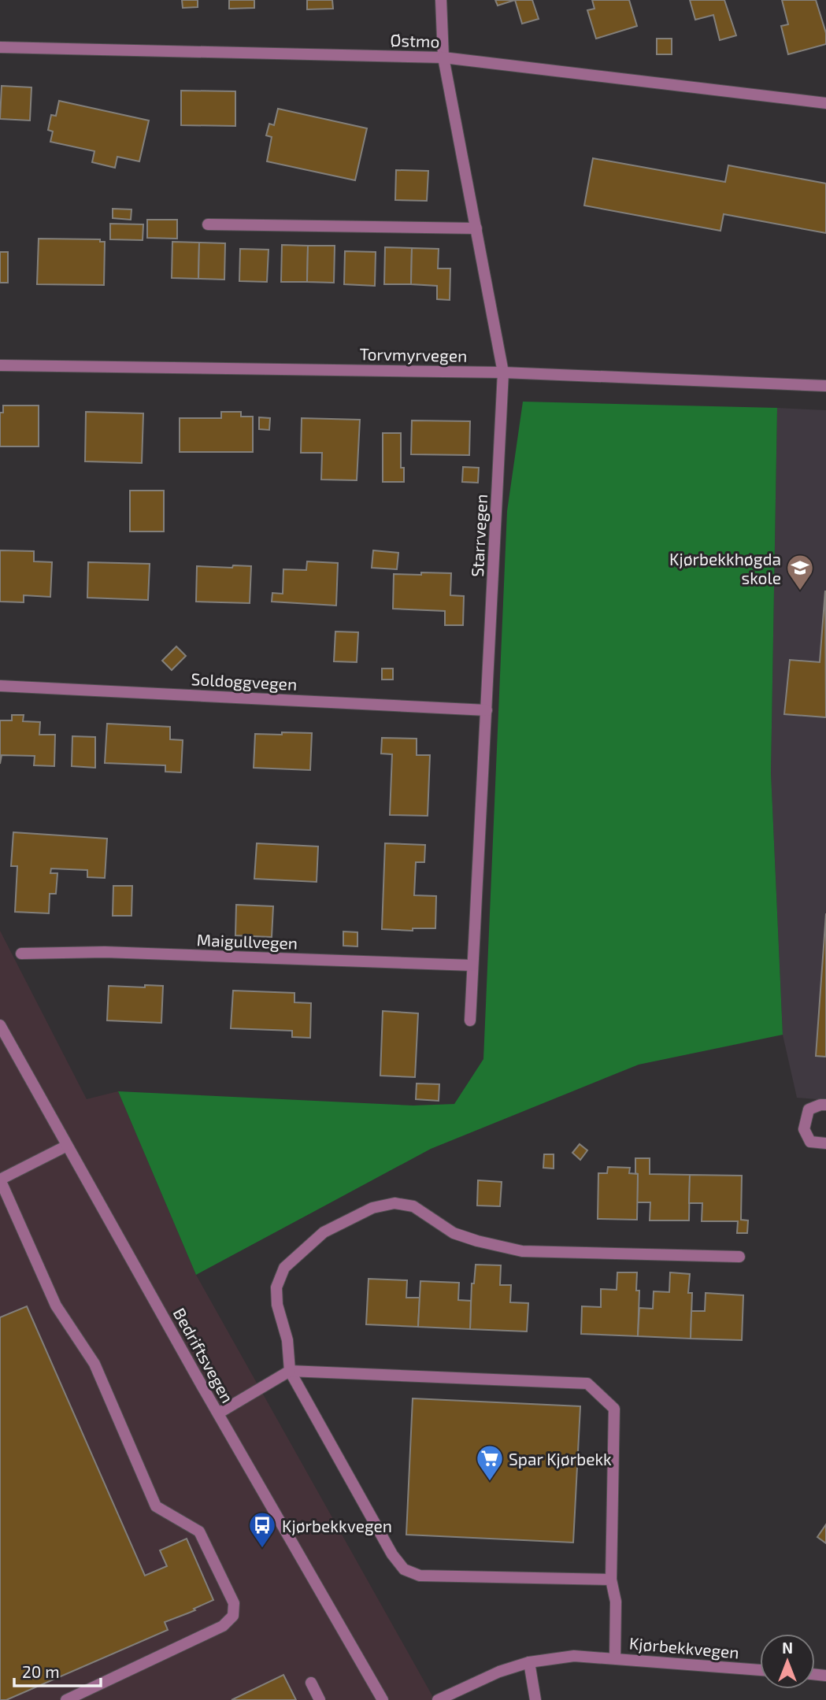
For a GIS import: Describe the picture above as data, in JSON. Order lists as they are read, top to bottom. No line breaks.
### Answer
{"streets":{"street":["Østmo","Torvmyrvegen","Starrvegen","Soldoggvegen","Maigullvegen","Bedriftsvegen","Kjørbekkvegen"]},"crossings":[["Østmo","Starrvegen"],["Torvmyrvegen","Starrvegen"],["Starrvegen","Soldoggvegen"],["Starrvegen","Maigullvegen"]],"places":{"school or university":["Kjørbekkhøgda skole"],"supermarket":["Spar Kjørbekk"],"bus stop":["Kjørbekkvegen"]},"scale_bar":"20 m","north":"top"}
